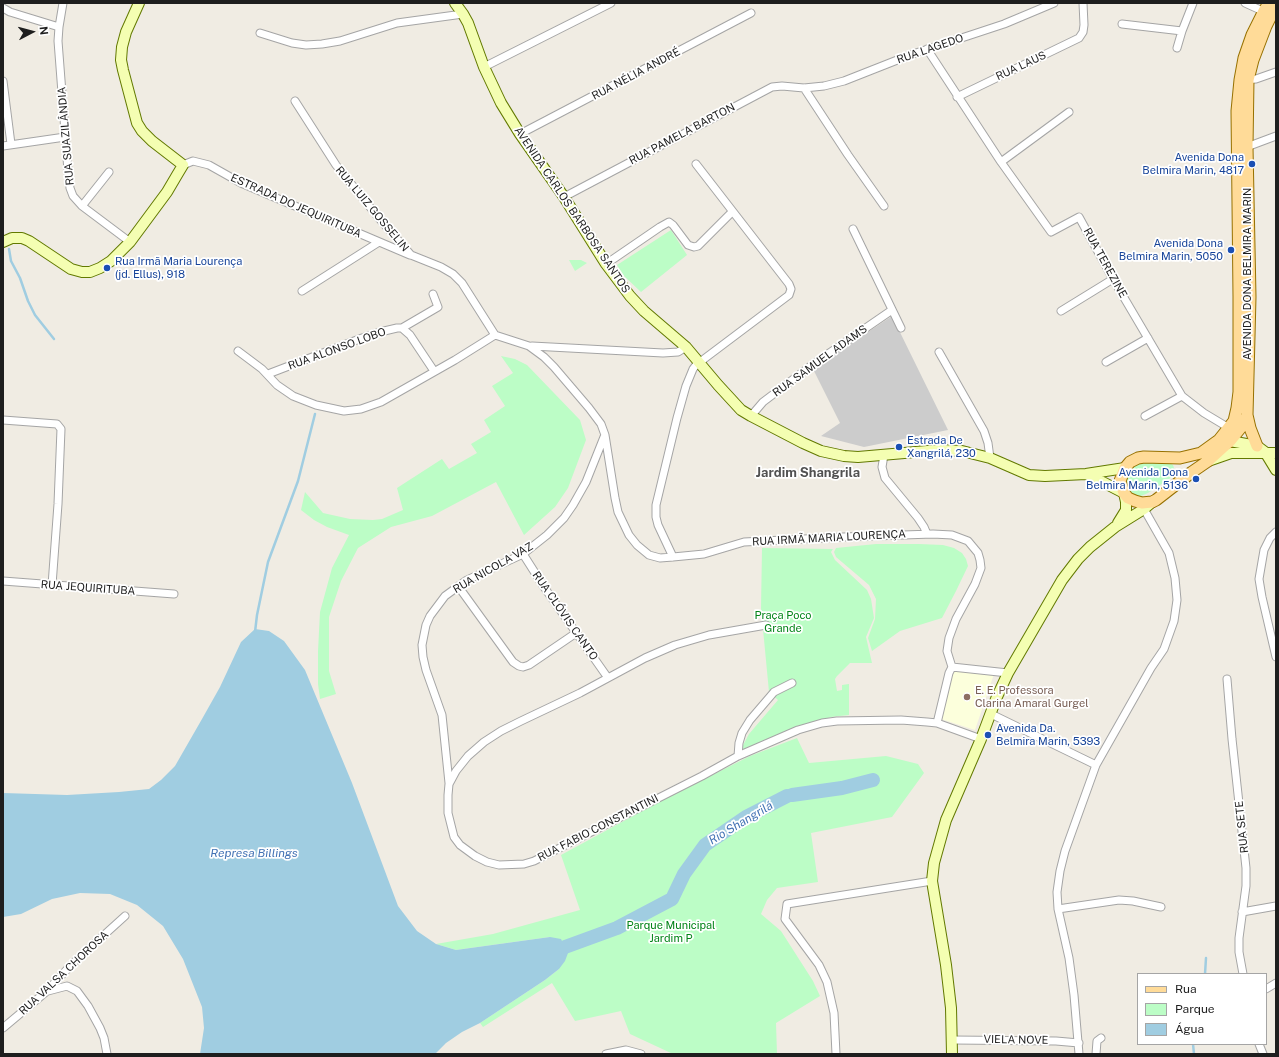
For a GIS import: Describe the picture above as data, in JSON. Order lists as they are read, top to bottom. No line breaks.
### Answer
{"streets":{"main road":["AVENIDA CARLOS BARBOSA SANTOS","AVENIDA DONA BELMIRA MARIN"],"street":["RUA LAGEDO","RUA LAUS","RUA NÉLIA ANDRÉ","RUA PAMELA BARTON","RUA SUAZILÂNDIA","ESTRADA DO JEQUIRITUBA","RUA LUIZ GOSSELIN","RUA TEREZINE","RUA ALONSO LOBO","RUA SAMUEL ADAMS","RUA IRMÃ MARIA LOURENÇA","RUA NICOLA VAZ","RUA JEQUIRITUBA","RUA CLÓVIS CANTO","RUA SETE","RUA FABIO CONSTANTINI","RUA VALSA CHOROSA","VIELA NOVE"]},"crossings":[["RUA LAGEDO","RUA PAMELA BARTON"],["RUA LAGEDO","RUA TEREZINE"],["RUA LAUS","RUA TEREZINE"],["RUA NÉLIA ANDRÉ","AVENIDA CARLOS BARBOSA SANTOS"],["RUA PAMELA BARTON","AVENIDA CARLOS BARBOSA SANTOS"],["ESTRADA DO JEQUIRITUBA","RUA LUIZ GOSSELIN"],["RUA LUIZ GOSSELIN","RUA IRMÃ MARIA LOURENÇA"],["AVENIDA CARLOS BARBOSA SANTOS","AVENIDA DONA BELMIRA MARIN"],["AVENIDA CARLOS BARBOSA SANTOS","RUA SAMUEL ADAMS"],["RUA TEREZINE","AVENIDA DONA BELMIRA MARIN"],["AVENIDA DONA BELMIRA MARIN","RUA FABIO CONSTANTINI"],["AVENIDA DONA BELMIRA MARIN","VIELA NOVE"],["RUA IRMÃ MARIA LOURENÇA","RUA NICOLA VAZ"],["RUA NICOLA VAZ","RUA CLÓVIS CANTO"],["RUA NICOLA VAZ","RUA FABIO CONSTANTINI"],["RUA CLÓVIS CANTO","RUA FABIO CONSTANTINI"]],"districts":["Jardim Shangrila"],"water":["Rio Shangrilá","Represa Billings"],"parks":["Praça Poco Grande","Parque Municipal Jardim P"],"places":["Avenida Dona Belmira Marin, 4817","Avenida Dona Belmira Marin, 5050","Rua Irmã Maria Lourença (jd. Ellus), 918","Estrada De Xangrilá, 230","Avenida Dona Belmira Marin, 5136","E. E. Professora Clarina Amaral Gurgel","Avenida Da. Belmira Marin, 5393"],"legend":["Rua","Parque","Água"],"north":"right"}
